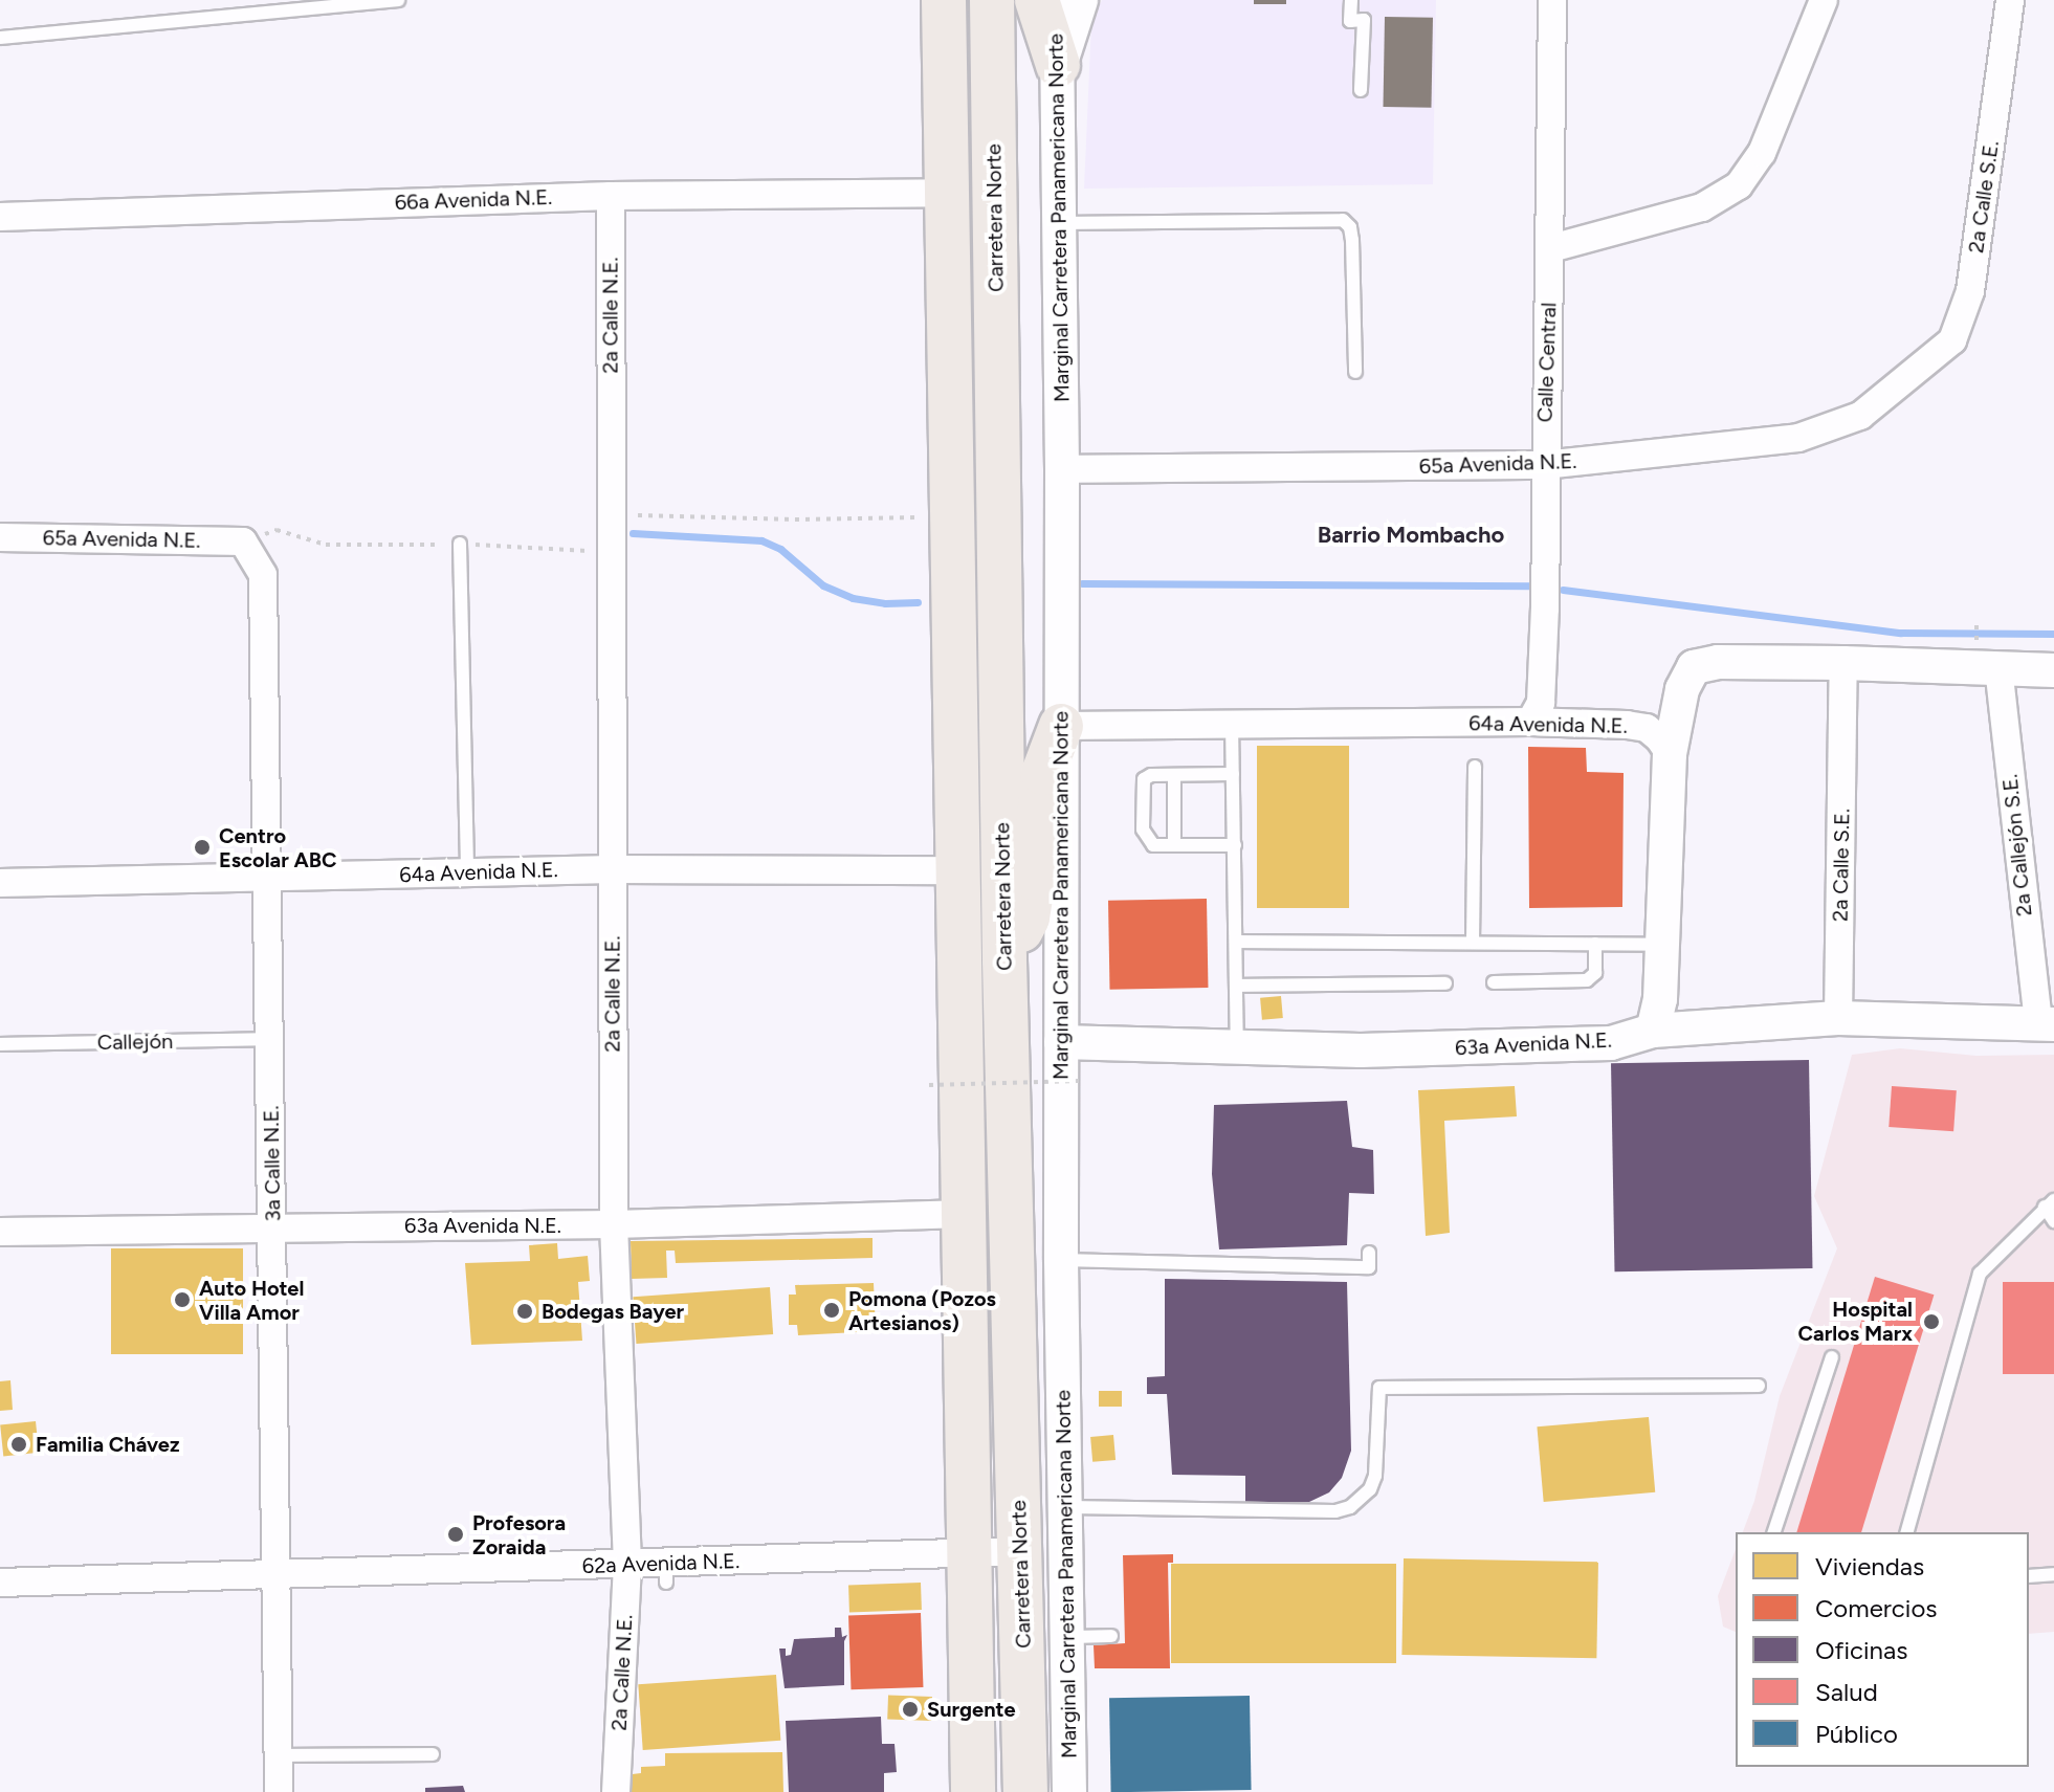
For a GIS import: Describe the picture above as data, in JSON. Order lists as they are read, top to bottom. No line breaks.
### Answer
{"streets":{"highway":["Carretera Norte"],"street":["2a Calle S.E.","66a Avenida N.E.","Marginal Carretera Panamericana Norte","2a Calle N.E.","Calle Central","65a Avenida N.E.","64a Avenida N.E.","2a Callejón S.E.","63a Avenida N.E.","3a Calle N.E.","62a Avenida N.E."],"lane":["Callejón"]},"crossings":[["2a Calle S.E.","65a Avenida N.E."],["2a Calle S.E.","63a Avenida N.E."],["66a Avenida N.E.","2a Calle N.E."],["Carretera Norte","62a Avenida N.E."],["Marginal Carretera Panamericana Norte","65a Avenida N.E."],["Marginal Carretera Panamericana Norte","64a Avenida N.E."],["Marginal Carretera Panamericana Norte","63a Avenida N.E."],["2a Calle N.E.","64a Avenida N.E."],["2a Calle N.E.","63a Avenida N.E."],["2a Calle N.E.","62a Avenida N.E."],["Calle Central","65a Avenida N.E."],["Calle Central","64a Avenida N.E."],["65a Avenida N.E.","3a Calle N.E."],["64a Avenida N.E.","3a Calle N.E."],["2a Callejón S.E.","63a Avenida N.E."],["Callejón","3a Calle N.E."],["63a Avenida N.E.","3a Calle N.E."],["3a Calle N.E.","62a Avenida N.E."]],"districts":["Barrio Mombacho"],"places":["Centro Escolar ABC","Auto Hotel Villa Amor","Pomona (Pozos Artesianos)","Bodegas Bayer","Hospital Carlos Marx","Familia Chávez","Profesora Zoraida","Surgente"],"legend":["Viviendas","Comercios","Oficinas","Salud","Público"]}
